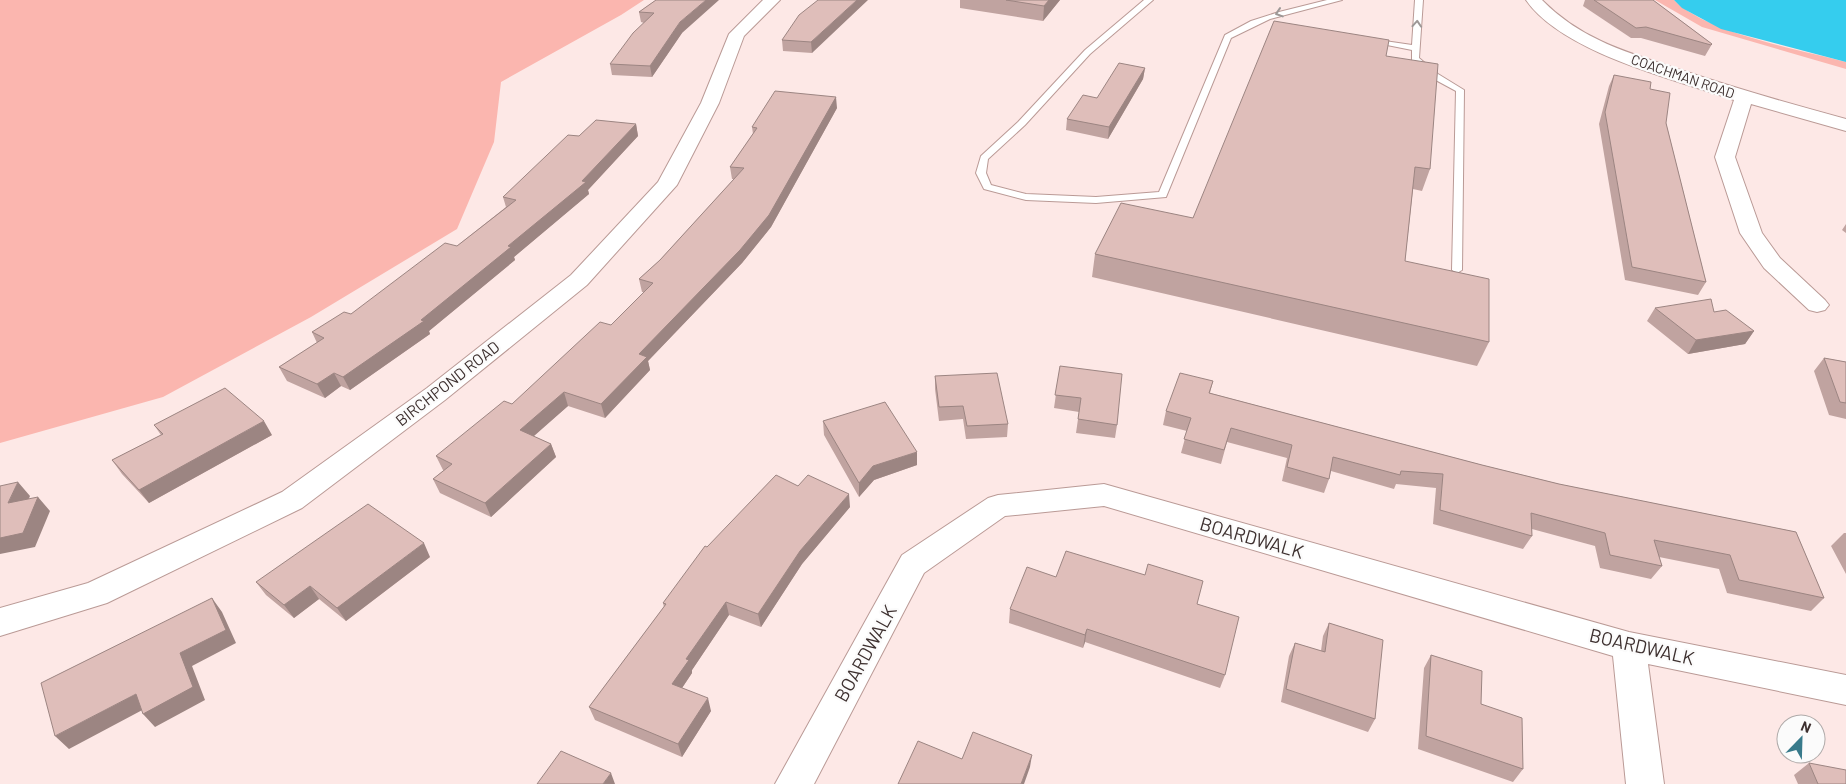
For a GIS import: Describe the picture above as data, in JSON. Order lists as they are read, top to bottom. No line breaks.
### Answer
{"streets":{"street":["COACHMAN ROAD","BIRCHPOND ROAD","BOARDWALK"]},"north":"top right"}
